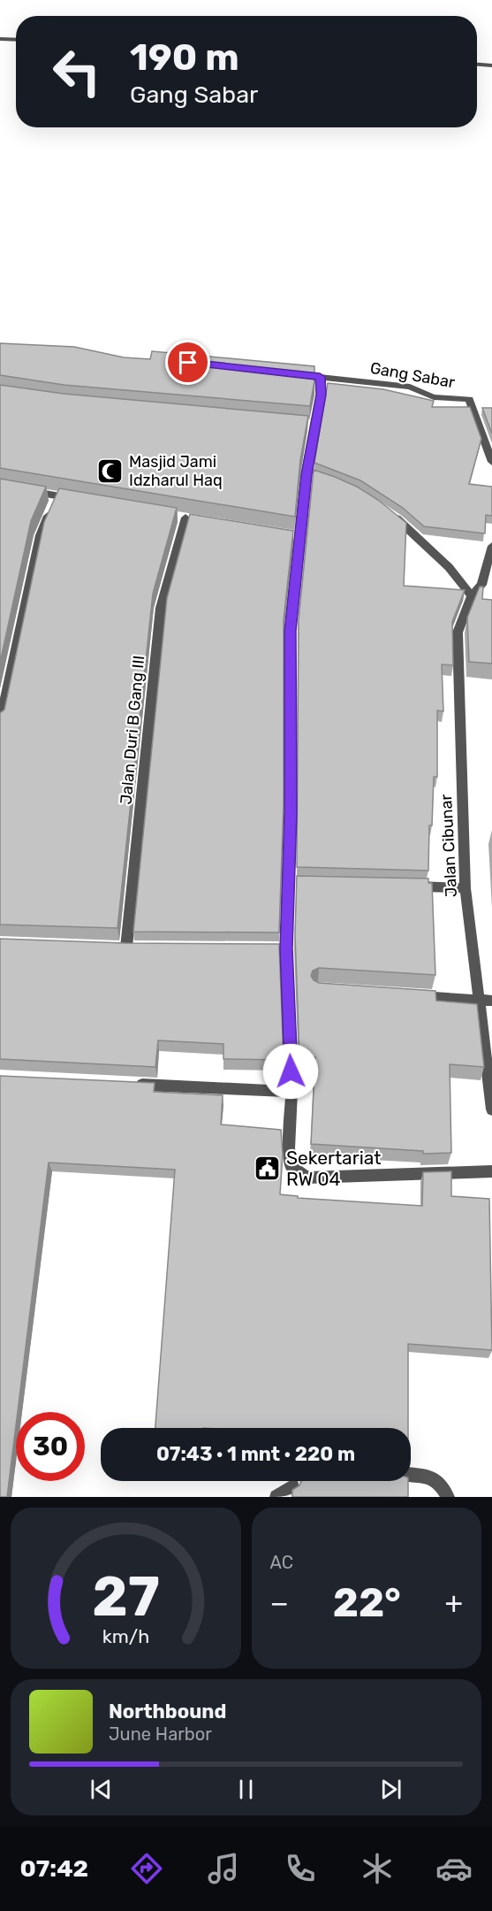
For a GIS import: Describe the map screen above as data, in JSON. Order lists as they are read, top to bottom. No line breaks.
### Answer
{"streets":{"street":["Gang Sabar","Jalan Duri B Gang III","Jalan Cibunar"]},"places":{"mosque":["Masjid Jami Idzharul Haq"],"public building":["Sekertariat RW 04"]},"page":{"turn":["190 m","Gang Sabar"],"limit":"30","trip":"07:43 · 1 mnt · 220 m","tile":"AC","heat":["−","22°","+"],"song":["Northbound","June Harbor"],"tabs":"07:42","gauge":["27","km/h"]}}
